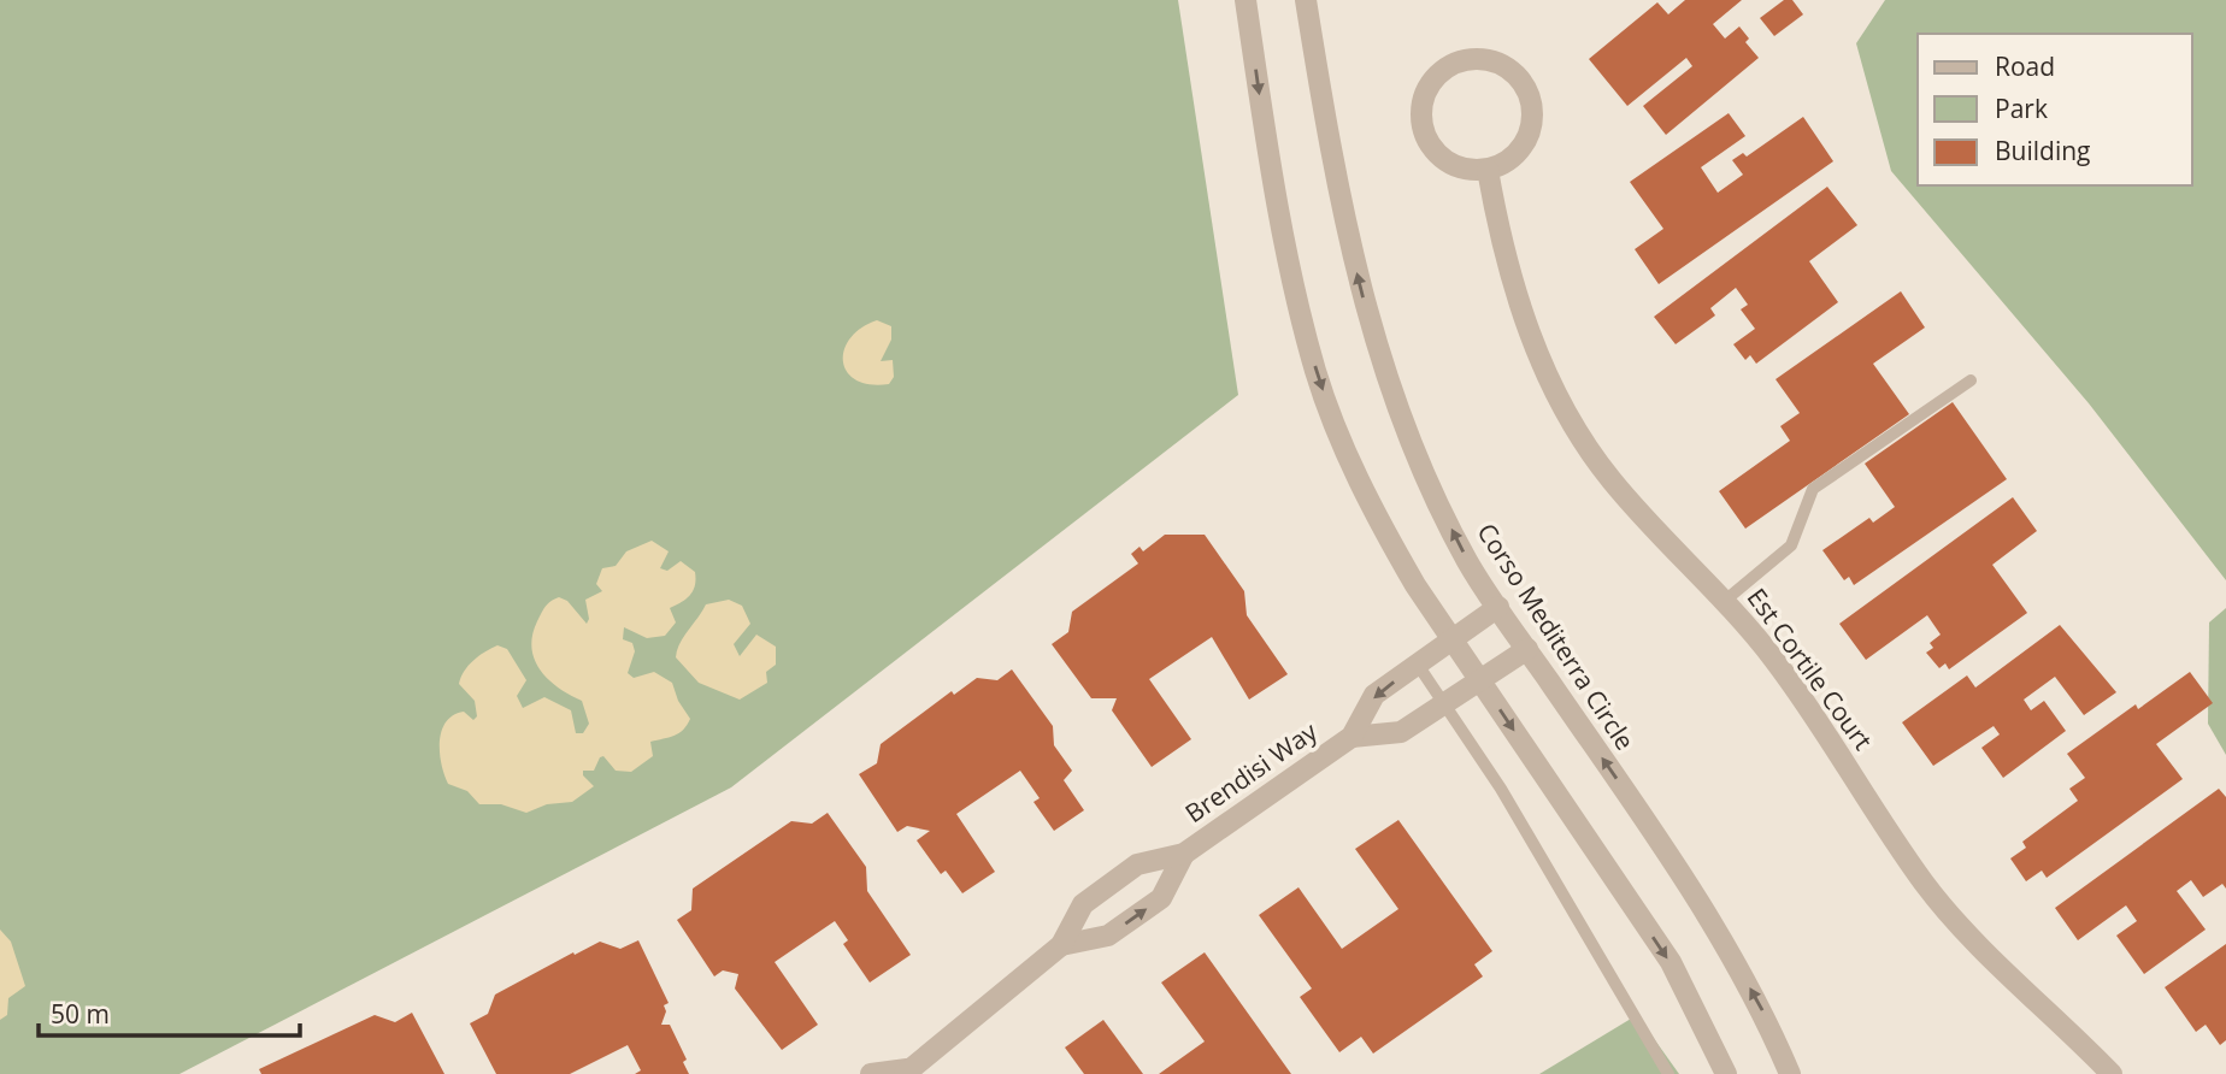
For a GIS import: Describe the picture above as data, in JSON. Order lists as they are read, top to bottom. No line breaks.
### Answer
{"streets":{"street":["Corso Mediterra Circle","Est Cortile Court","Brendisi Way"]},"crossings":[["Corso Mediterra Circle","Brendisi Way"]],"legend":["Road","Park","Building"],"scale_bar":"50 m"}
